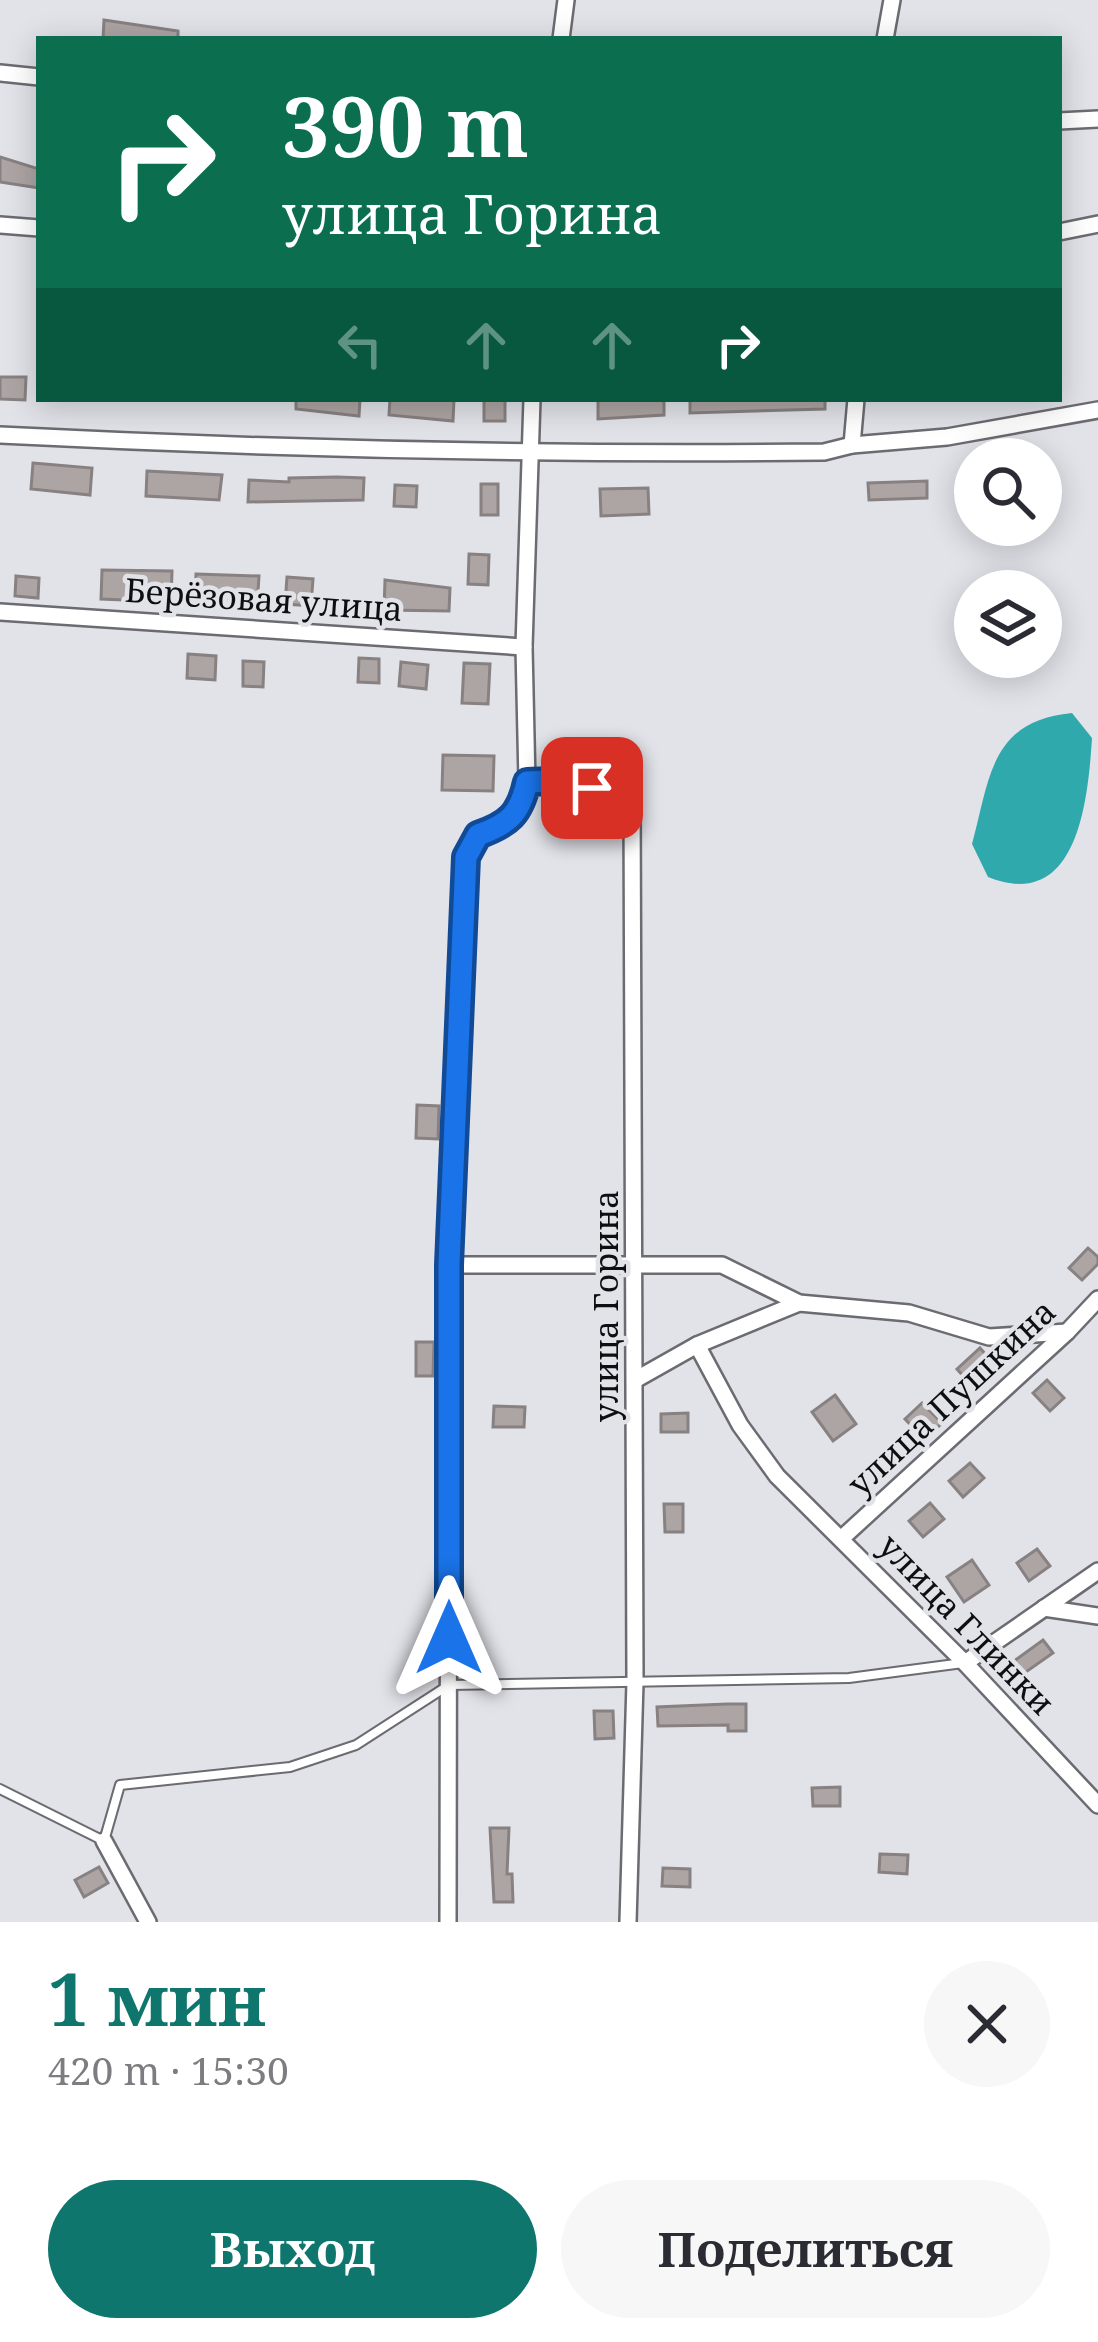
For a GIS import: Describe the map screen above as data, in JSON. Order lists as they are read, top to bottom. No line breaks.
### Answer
{"streets":{"street":["Берёзовая улица","улица Горина","улица Пушкина","улица Глинки"]},"crossings":[["улица Пушкина","улица Глинки"]],"page":{"turn":["390 m","улица Горина"],"heading":["1 мин","420 m · 15:30"],"buttons":["Выход","Поделиться"]}}
